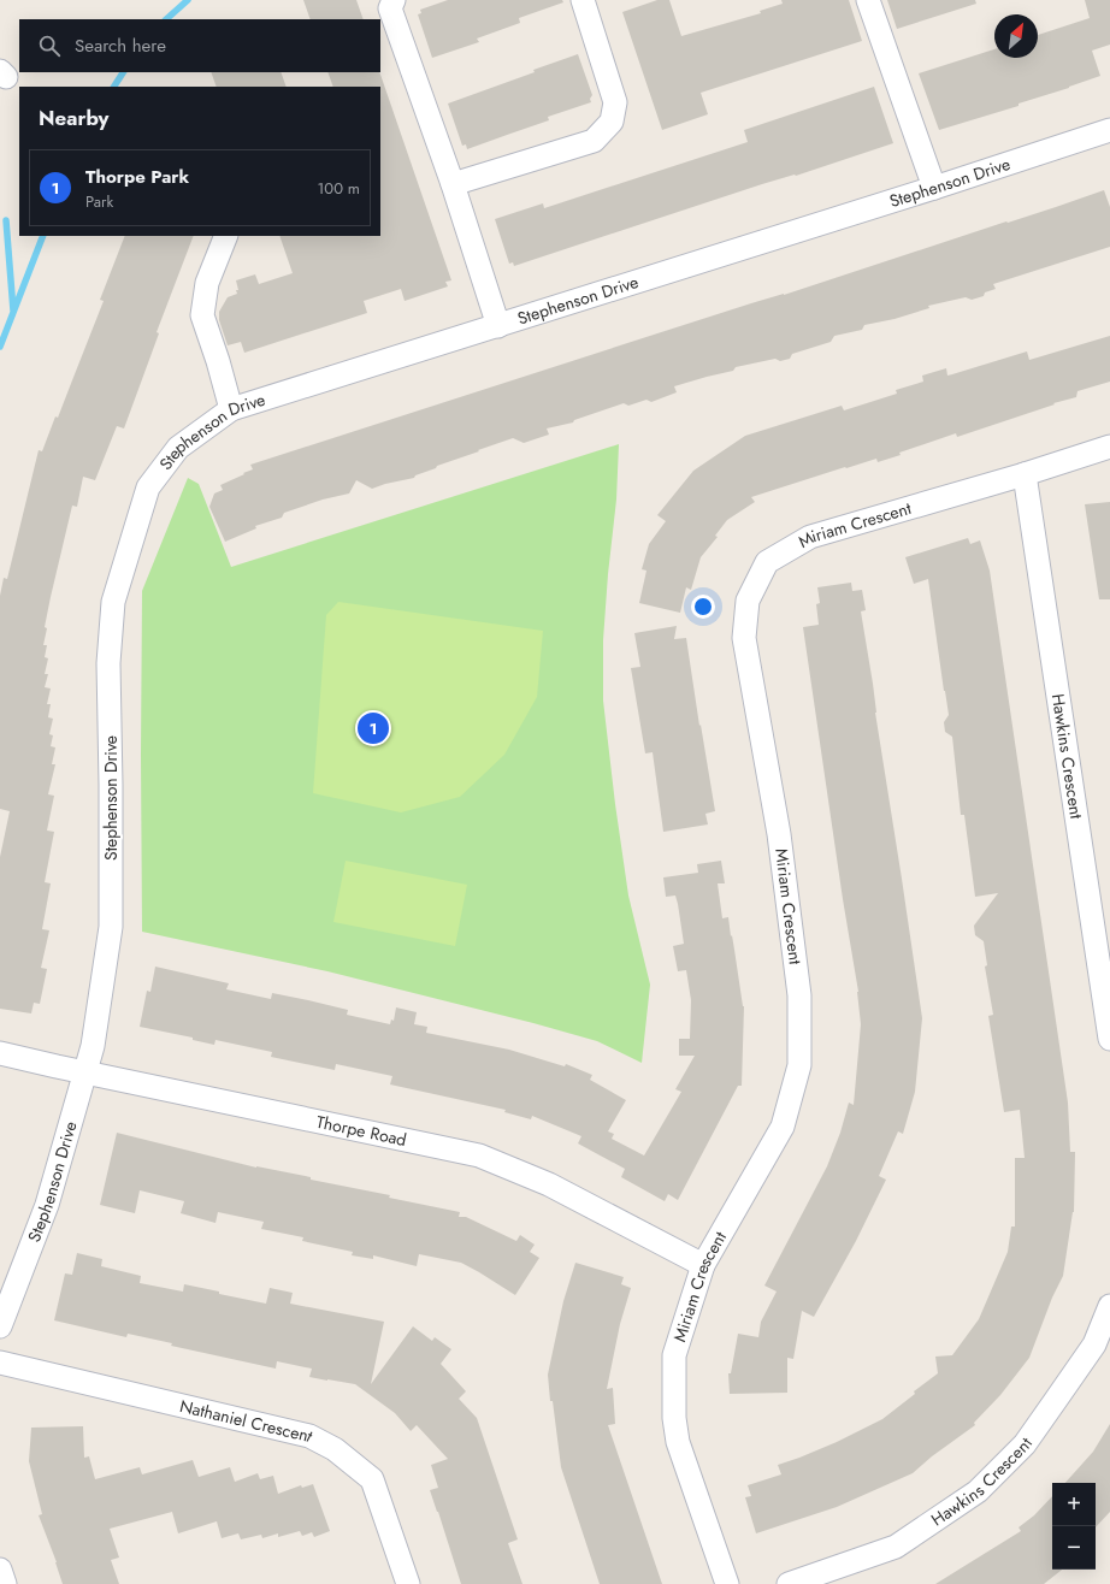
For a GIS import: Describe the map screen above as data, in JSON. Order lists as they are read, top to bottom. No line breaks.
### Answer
{"streets":{"street":["Stephenson Drive","Miriam Crescent","Hawkins Crescent","Thorpe Road","Nathaniel Crescent"]},"crossings":[["Stephenson Drive","Thorpe Road"],["Miriam Crescent","Hawkins Crescent"],["Miriam Crescent","Thorpe Road"]],"north":"top right","page":{"search":"Search here","heading":"Nearby","list":[{"mark":"1","name":"Thorpe Park","note":"Park","value":"100 m"}],"pins":"1","map_buttons":["+","−"]}}
